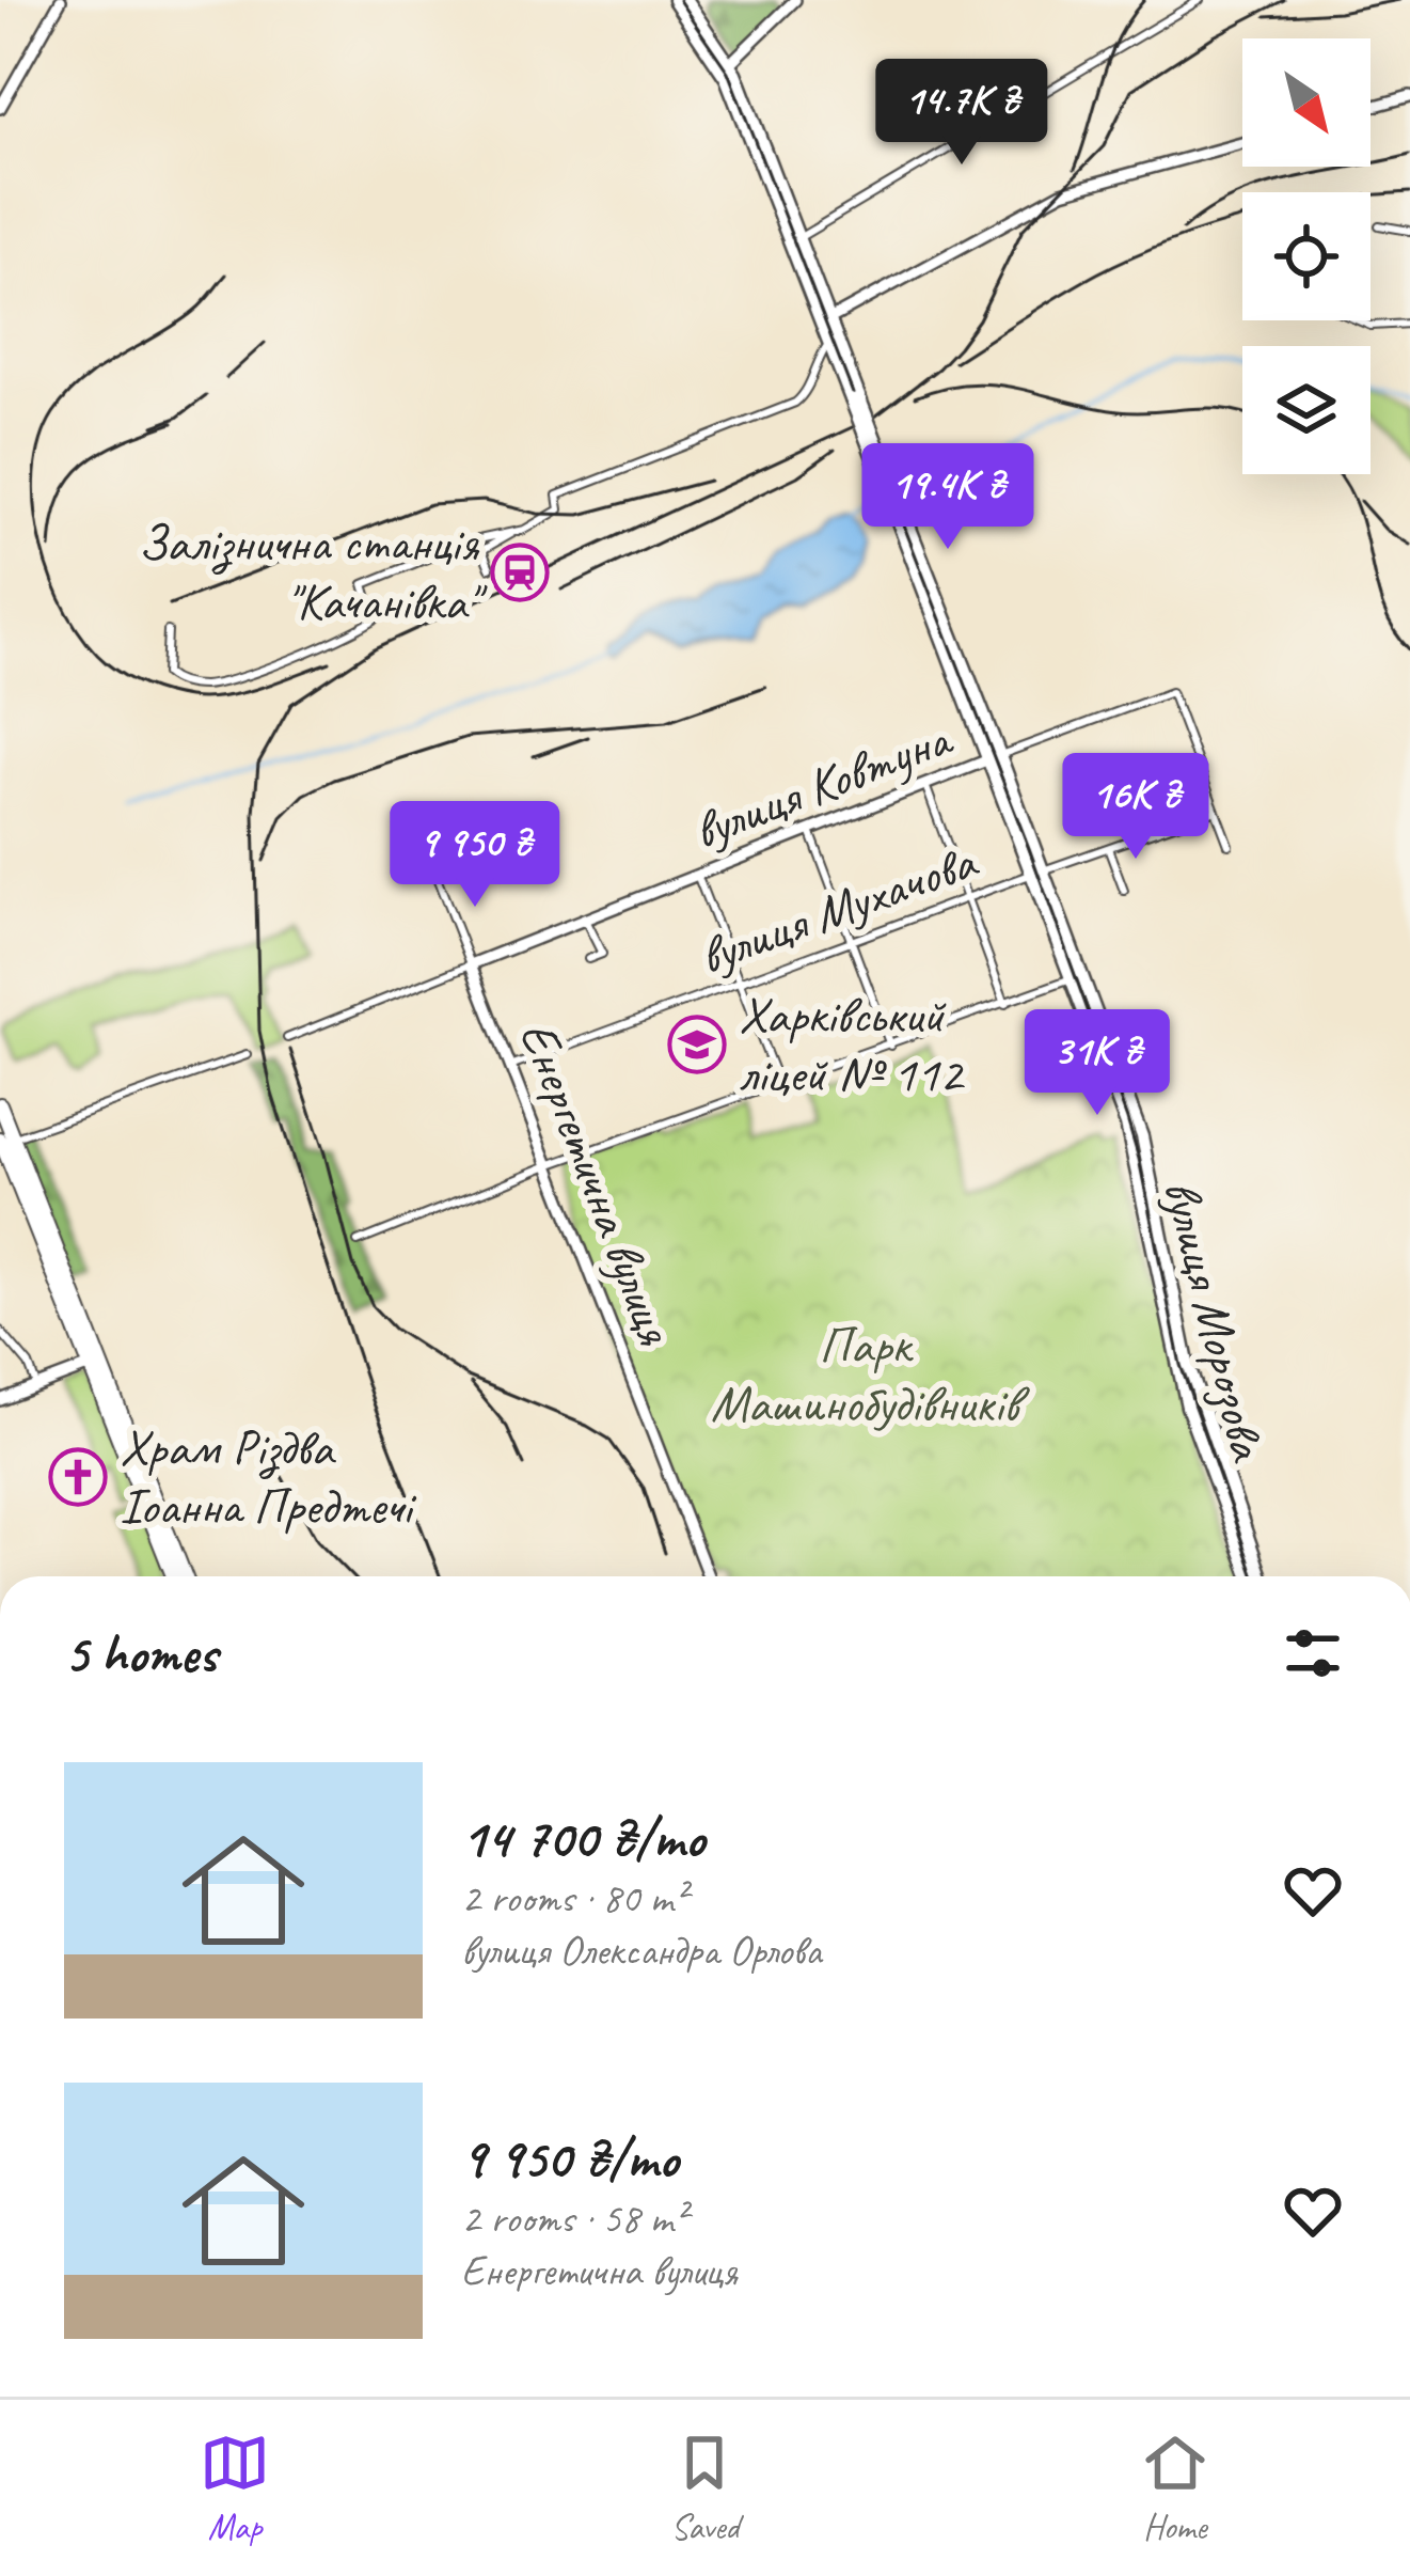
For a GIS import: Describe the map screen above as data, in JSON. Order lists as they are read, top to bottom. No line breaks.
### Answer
{"streets":{"main road":["вулиця Морозова"],"street":["вулиця Ковтуна","вулиця Мухачова","Енергетична вулиця"]},"crossings":[["вулиця Ковтуна","вулиця Мухачова"],["вулиця Ковтуна","Енергетична вулиця"],["вулиця Ковтуна","вулиця Морозова"],["вулиця Мухачова","Енергетична вулиця"],["вулиця Мухачова","вулиця Морозова"]],"parks":["Парк Машинобудівників"],"places":{"station":["Залізнична станція \"Качанівка\""],"school or university":["Харківський ліцей № 112"],"church":["Храм Різдва Іоанна Предтечі"]},"north":"bottom right","page":{"price":["14.7K ₴","19.4K ₴","16K ₴","9 950 ₴","31K ₴"],"heading":"5 homes","list":[{"name":"14 700 ₴/mo","note":"2 rooms · 80 m² · вулиця Олександра Орлова"},{"name":"9 950 ₴/mo","note":"2 rooms · 58 m² · Енергетична вулиця"}],"tabs":["Map","Saved","Home"]}}
